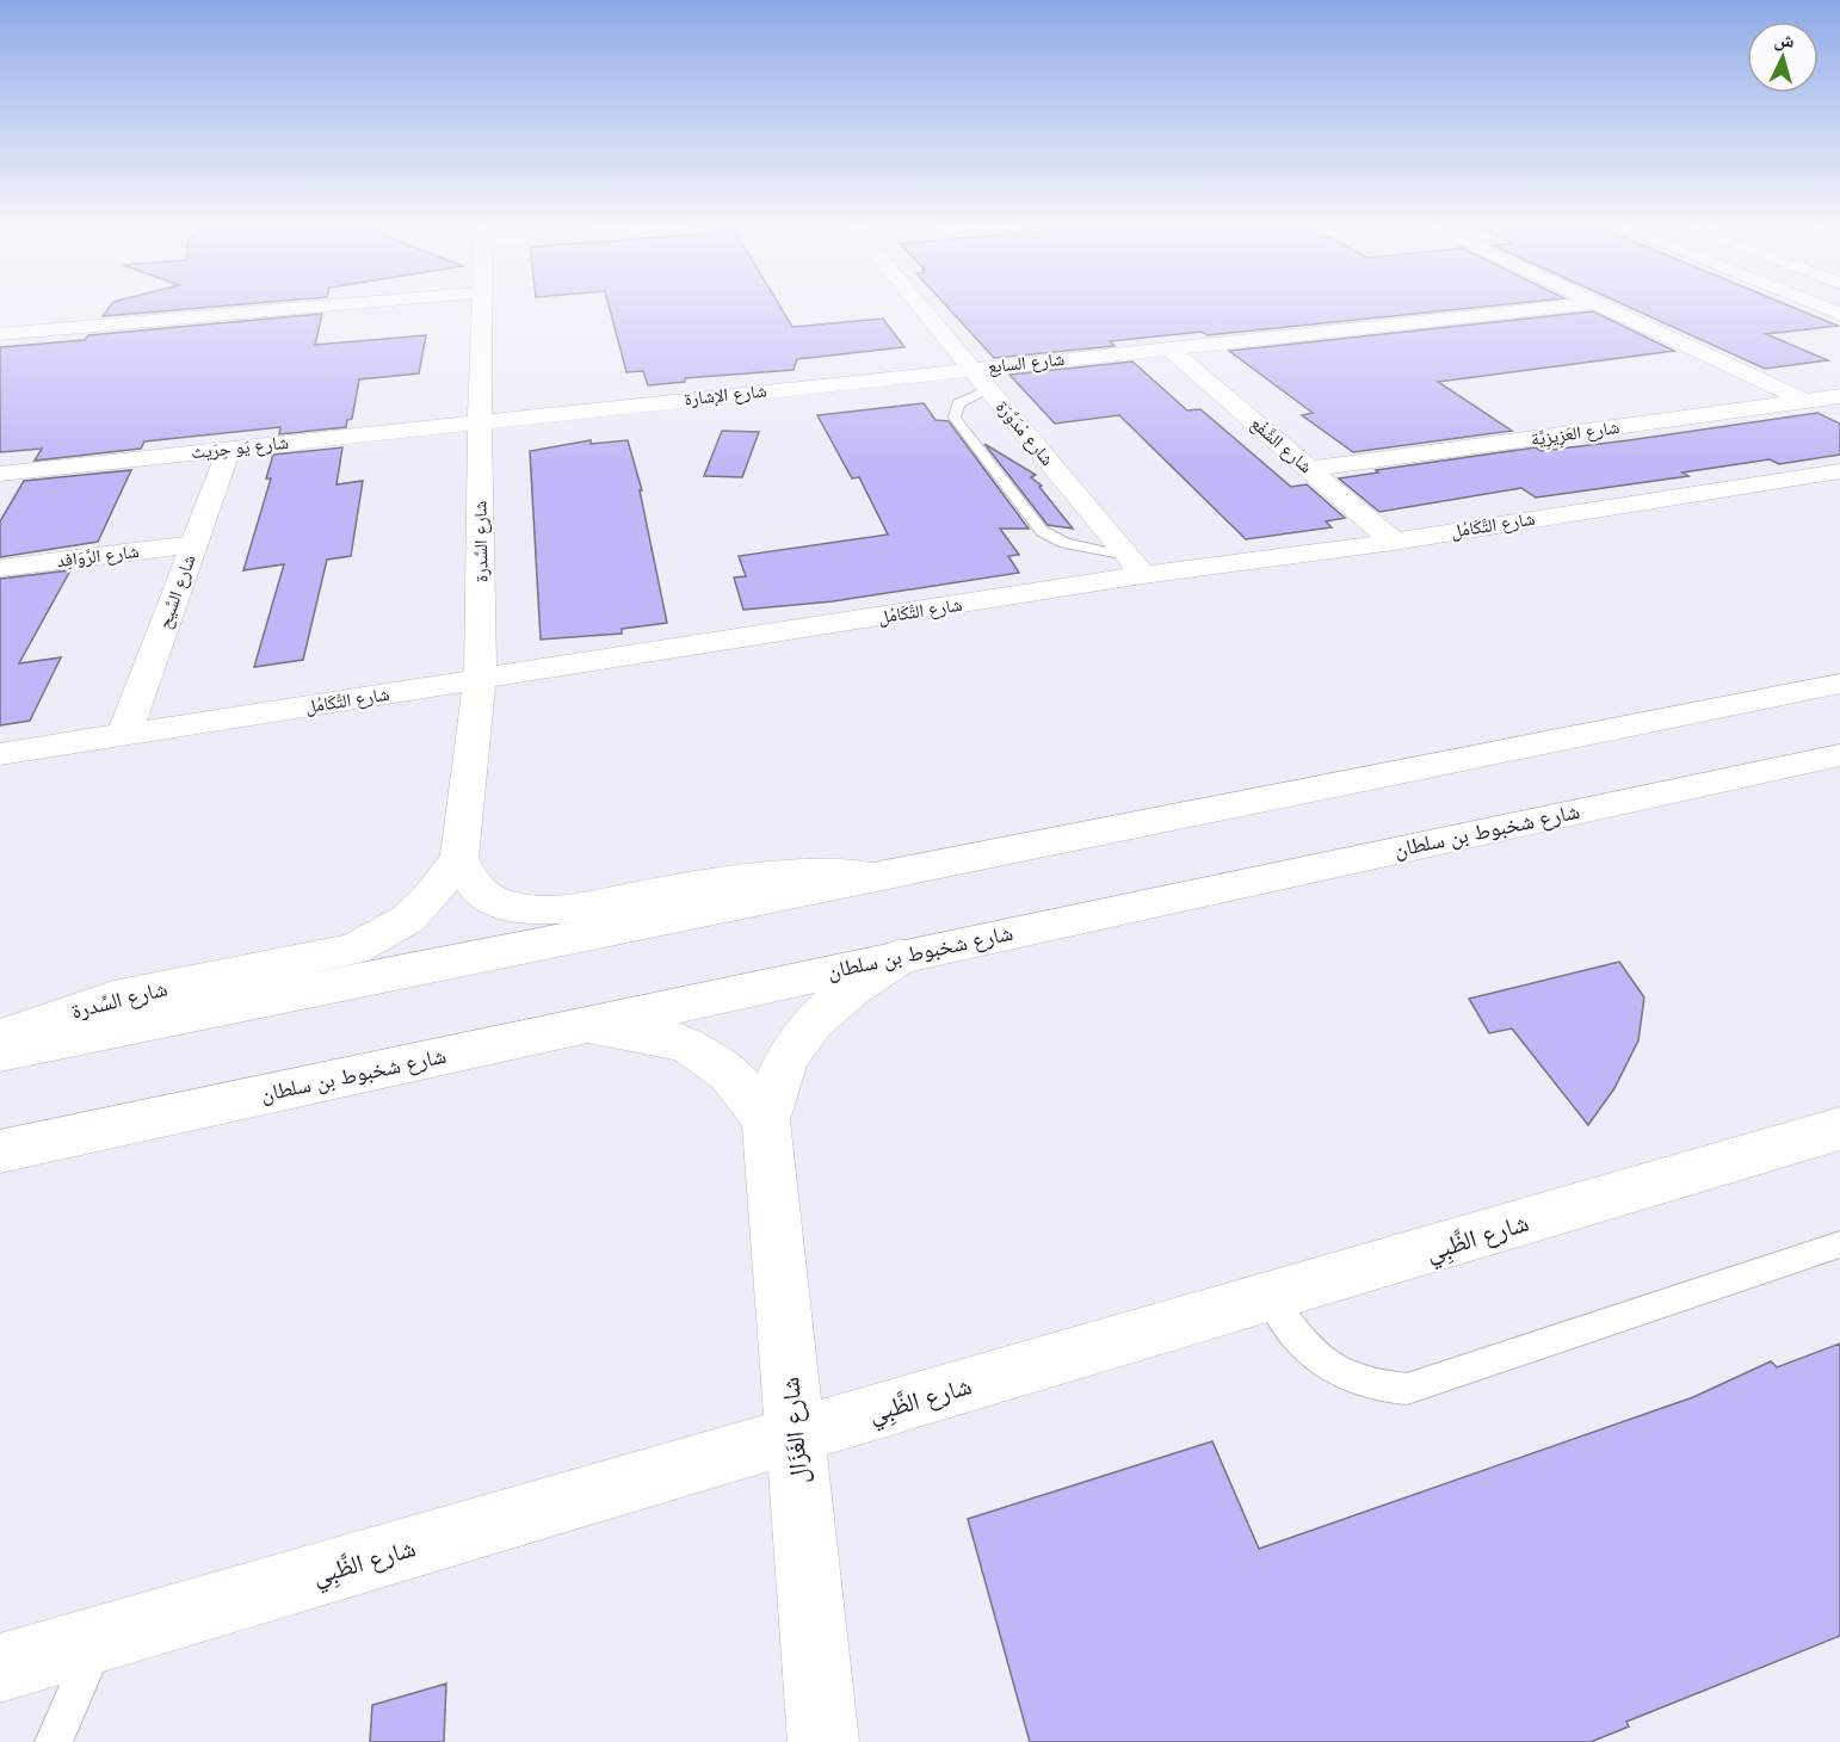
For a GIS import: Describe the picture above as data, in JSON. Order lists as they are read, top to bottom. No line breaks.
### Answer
{"streets":{"street":["شارع السابع","شارع الإشارة","شارع مْدَوَّرَة","شارع العَزِيزِيَّة","شارع الشَّفْع","شارع يَو حِرَيث","شارع التَّكَامُل","شارع السِّدرة","شارع الرَّوَافِد","شارع السِّيح","شارع شخبوط بن سلطان","شارع الظَّبِي","شارع الغَزَال"]},"crossings":[["شارع السابع","شارع الإشارة"],["شارع السابع","شارع مْدَوَّرَة"],["شارع السابع","شارع الشَّفْع"],["شارع الإشارة","شارع مْدَوَّرَة"],["شارع الإشارة","شارع يَو حِرَيث"],["شارع الإشارة","شارع السِّدرة"],["شارع مْدَوَّرَة","شارع التَّكَامُل"],["شارع العَزِيزِيَّة","شارع الشَّفْع"],["شارع الشَّفْع","شارع التَّكَامُل"],["شارع يَو حِرَيث","شارع السِّدرة"],["شارع يَو حِرَيث","شارع السِّيح"],["شارع التَّكَامُل","شارع السِّدرة"],["شارع التَّكَامُل","شارع السِّيح"],["شارع الرَّوَافِد","شارع السِّيح"],["شارع شخبوط بن سلطان","شارع الغَزَال"],["شارع الظَّبِي","شارع الغَزَال"]],"north":"top"}
